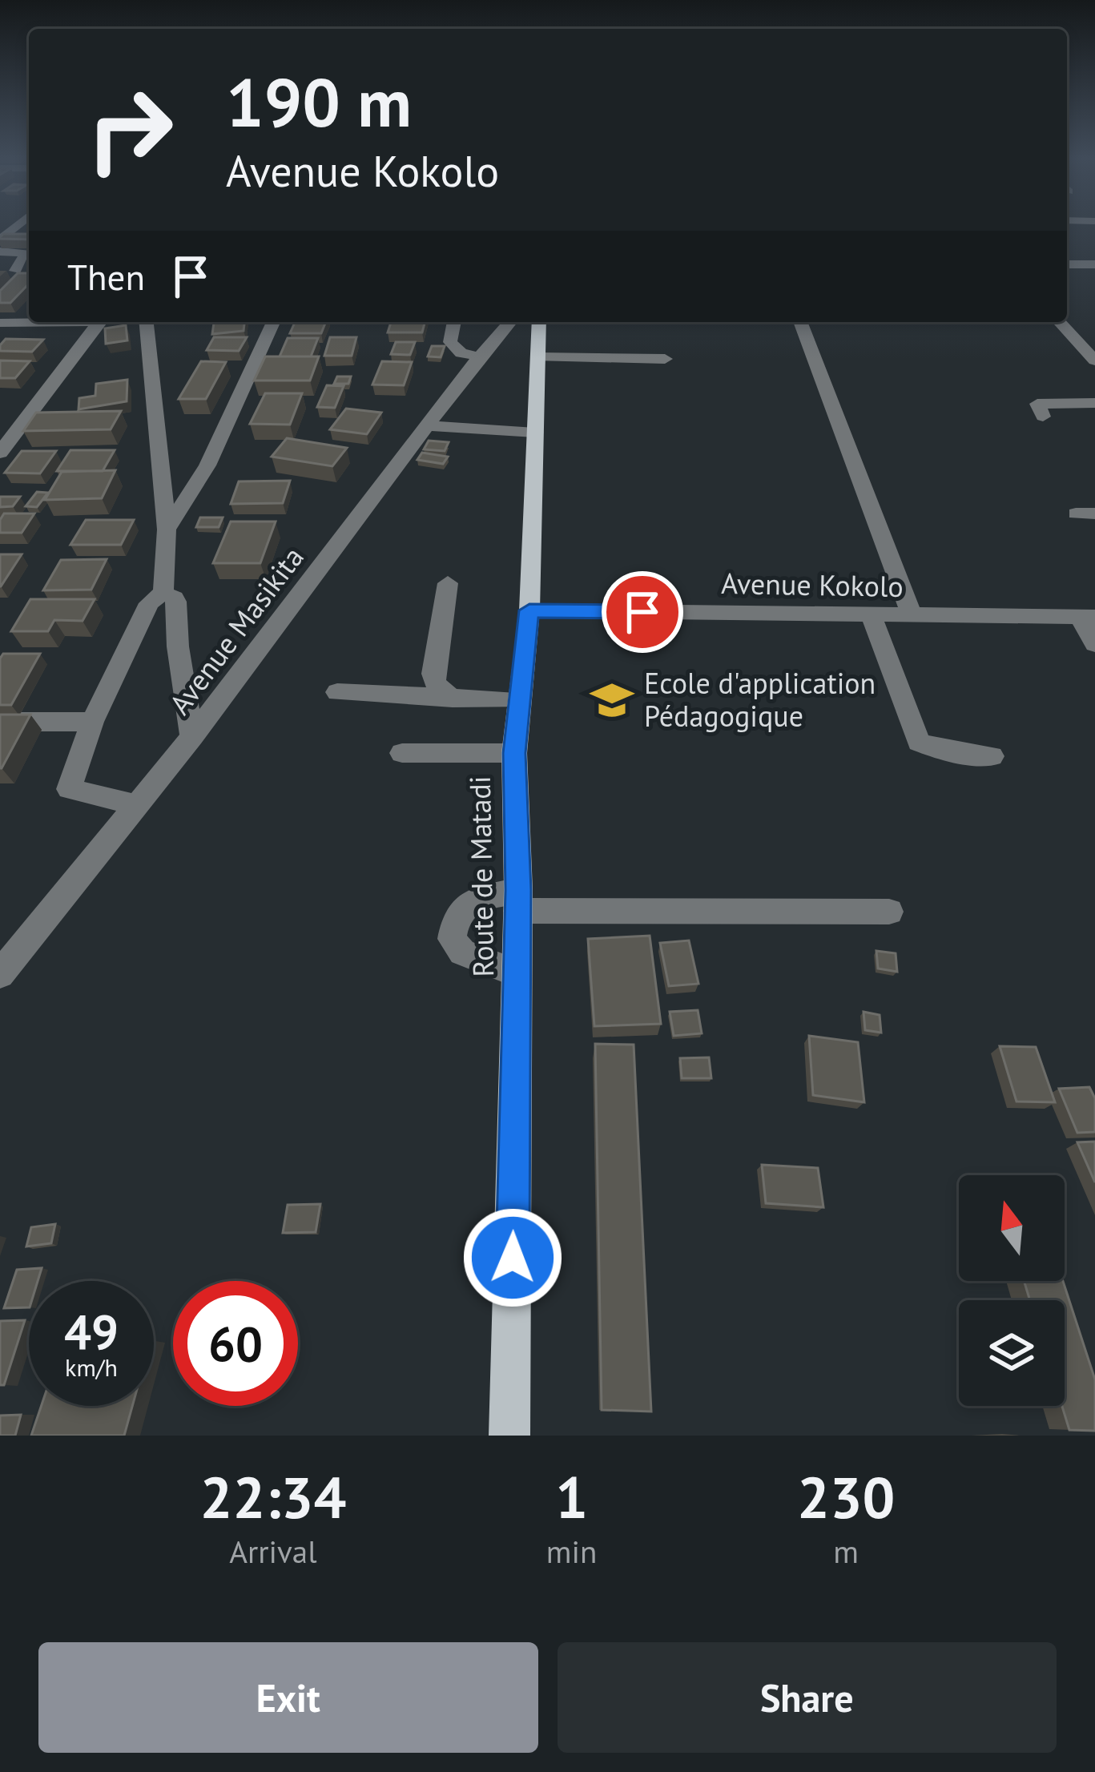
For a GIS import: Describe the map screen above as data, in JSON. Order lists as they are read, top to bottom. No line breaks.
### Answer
{"streets":{"main road":["Route de Matadi"],"street":["Avenue Kokolo","Avenue Masikita"]},"crossings":[["Avenue Kokolo","Route de Matadi"]],"places":{"school or university":["Ecole d'application Pédagogique"]},"north":"top","page":{"turn":["190 m","Avenue Kokolo"],"then":"Then","speed":"49 km/h","limit":"60","eta":["22:34","Arrival","1","min","230","m"],"buttons":["Exit","Share"]}}
